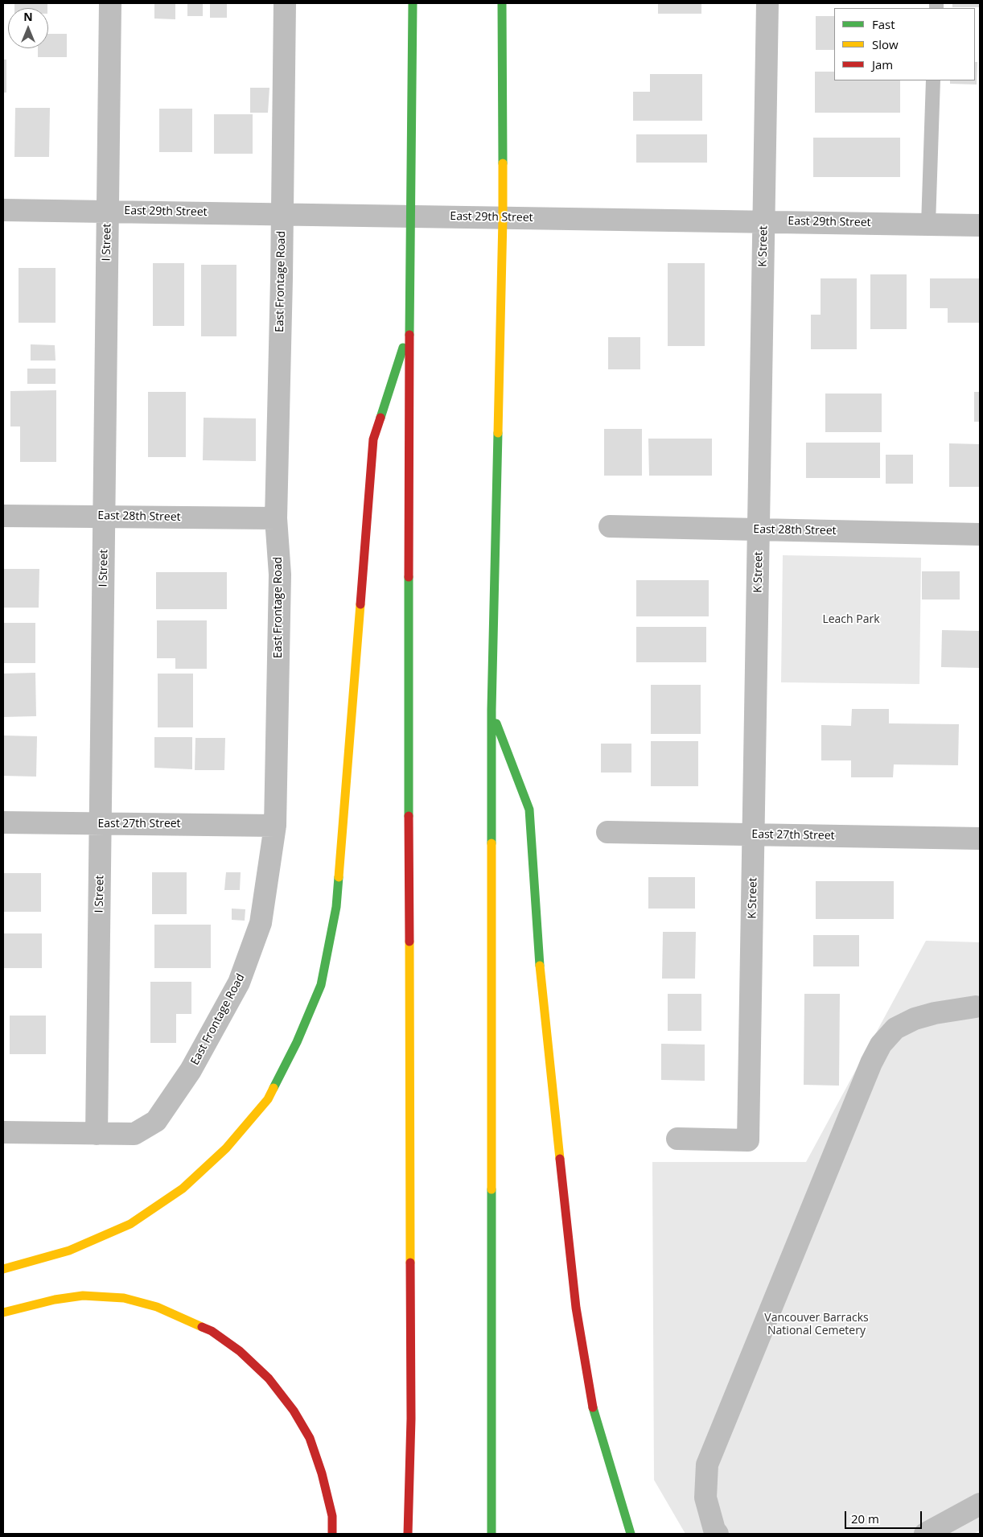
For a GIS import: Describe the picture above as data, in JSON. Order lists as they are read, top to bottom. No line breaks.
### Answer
{"streets":{"street":["East 29th Street","I Street","K Street","East Frontage Road","East 28th Street","East 27th Street"]},"crossings":[["East 29th Street","I Street"],["East 29th Street","K Street"],["I Street","East Frontage Road"],["I Street","East 28th Street"],["I Street","East 27th Street"],["K Street","East 28th Street"],["K Street","East 27th Street"],["East Frontage Road","East 28th Street"],["East Frontage Road","East 27th Street"]],"parks":["Leach Park","Vancouver Barracks National Cemetery"],"legend":["Fast","Slow","Jam"],"scale_bar":"20 m","north":"top"}
